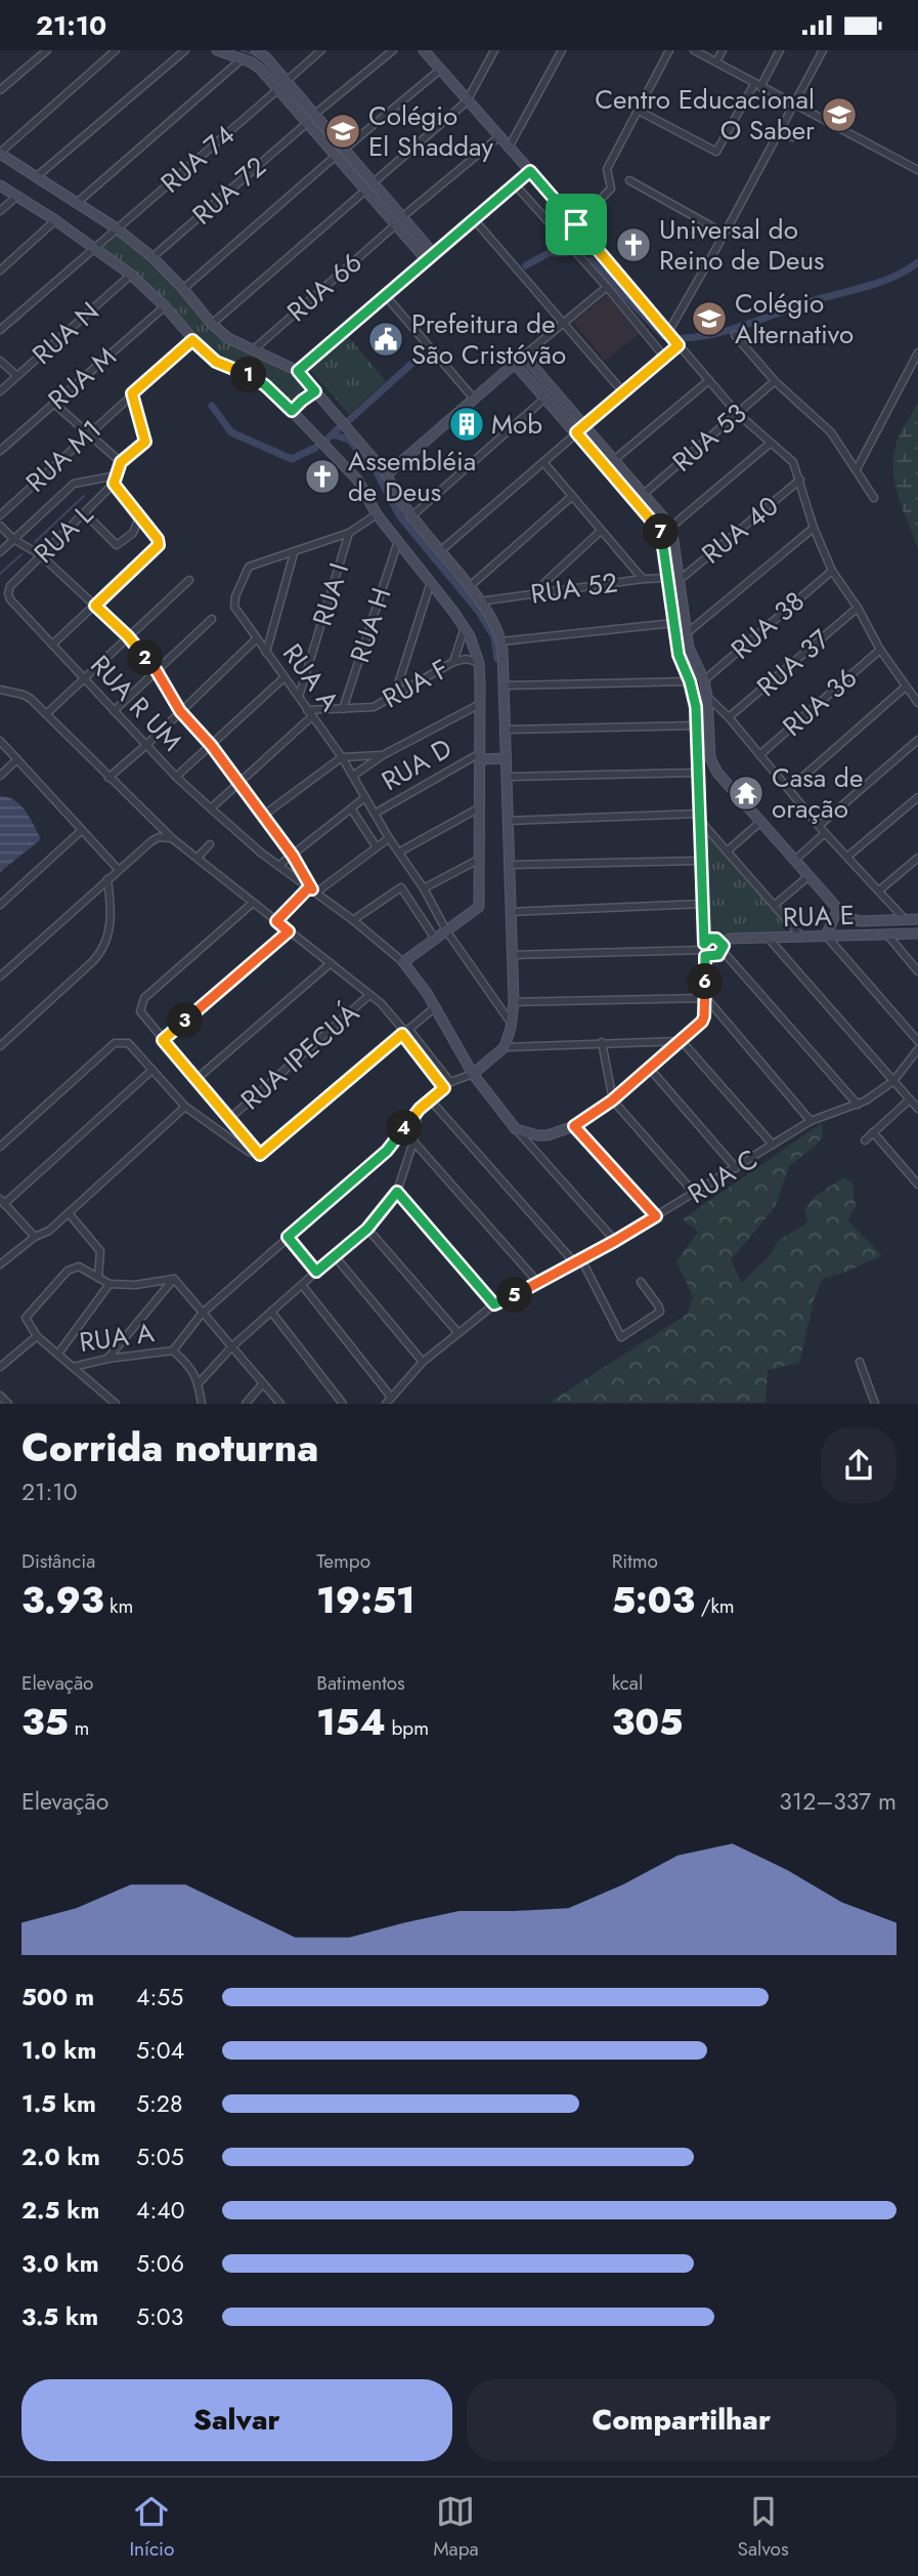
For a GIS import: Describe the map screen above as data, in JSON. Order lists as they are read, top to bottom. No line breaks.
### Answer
{"streets":{"street":["RUA 74","RUA 72","RUA 66","RUA N","RUA M","RUA 53","RUA M1","RUA 40","RUA L","RUA 52","RUA I","RUA H","RUA 38","RUA 37","RUA A","RUA F","RUA 36","RUA R UM","RUA D","RUA E","RUA IPECUÁ","RUA C"]},"crossings":[["RUA 74","RUA N"],["RUA M1","RUA L"],["RUA L","RUA R UM"],["RUA I","RUA A"],["RUA H","RUA F"],["RUA A","RUA F"],["RUA A","RUA D"],["RUA R UM","RUA D"]],"places":{"school or university":["Centro Educacional O Saber","Colégio El Shadday","Colégio Alternativo"],"church":["Universal do Reino de Deus","Assembléia de Deus"],"public building":["Prefeitura de São Cristóvão"],"building":["Mob"],"temple":["Casa de oração"]},"page":{"status":"21:10","pins":["1","7","2","6","3","4","5"],"heading":["Corrida noturna","21:10"],"stats":[["Distância","3.93 km"],["Tempo","19:51"],["Ritmo","5:03 /km"],["Elevação","35 m"],["Batimentos","154 bpm"],["kcal","305"]],"chart":["Elevação","312–337 m"],"list":[{"name":"500 m","note":"4:55"},{"name":"1.0 km","note":"5:04"},{"name":"1.5 km","note":"5:28"},{"name":"2.0 km","note":"5:05"},{"name":"2.5 km","note":"4:40"},{"name":"3.0 km","note":"5:06"},{"name":"3.5 km","note":"5:03"}],"buttons":["Salvar","Compartilhar"],"tabs":["Início","Mapa","Salvos"]}}
